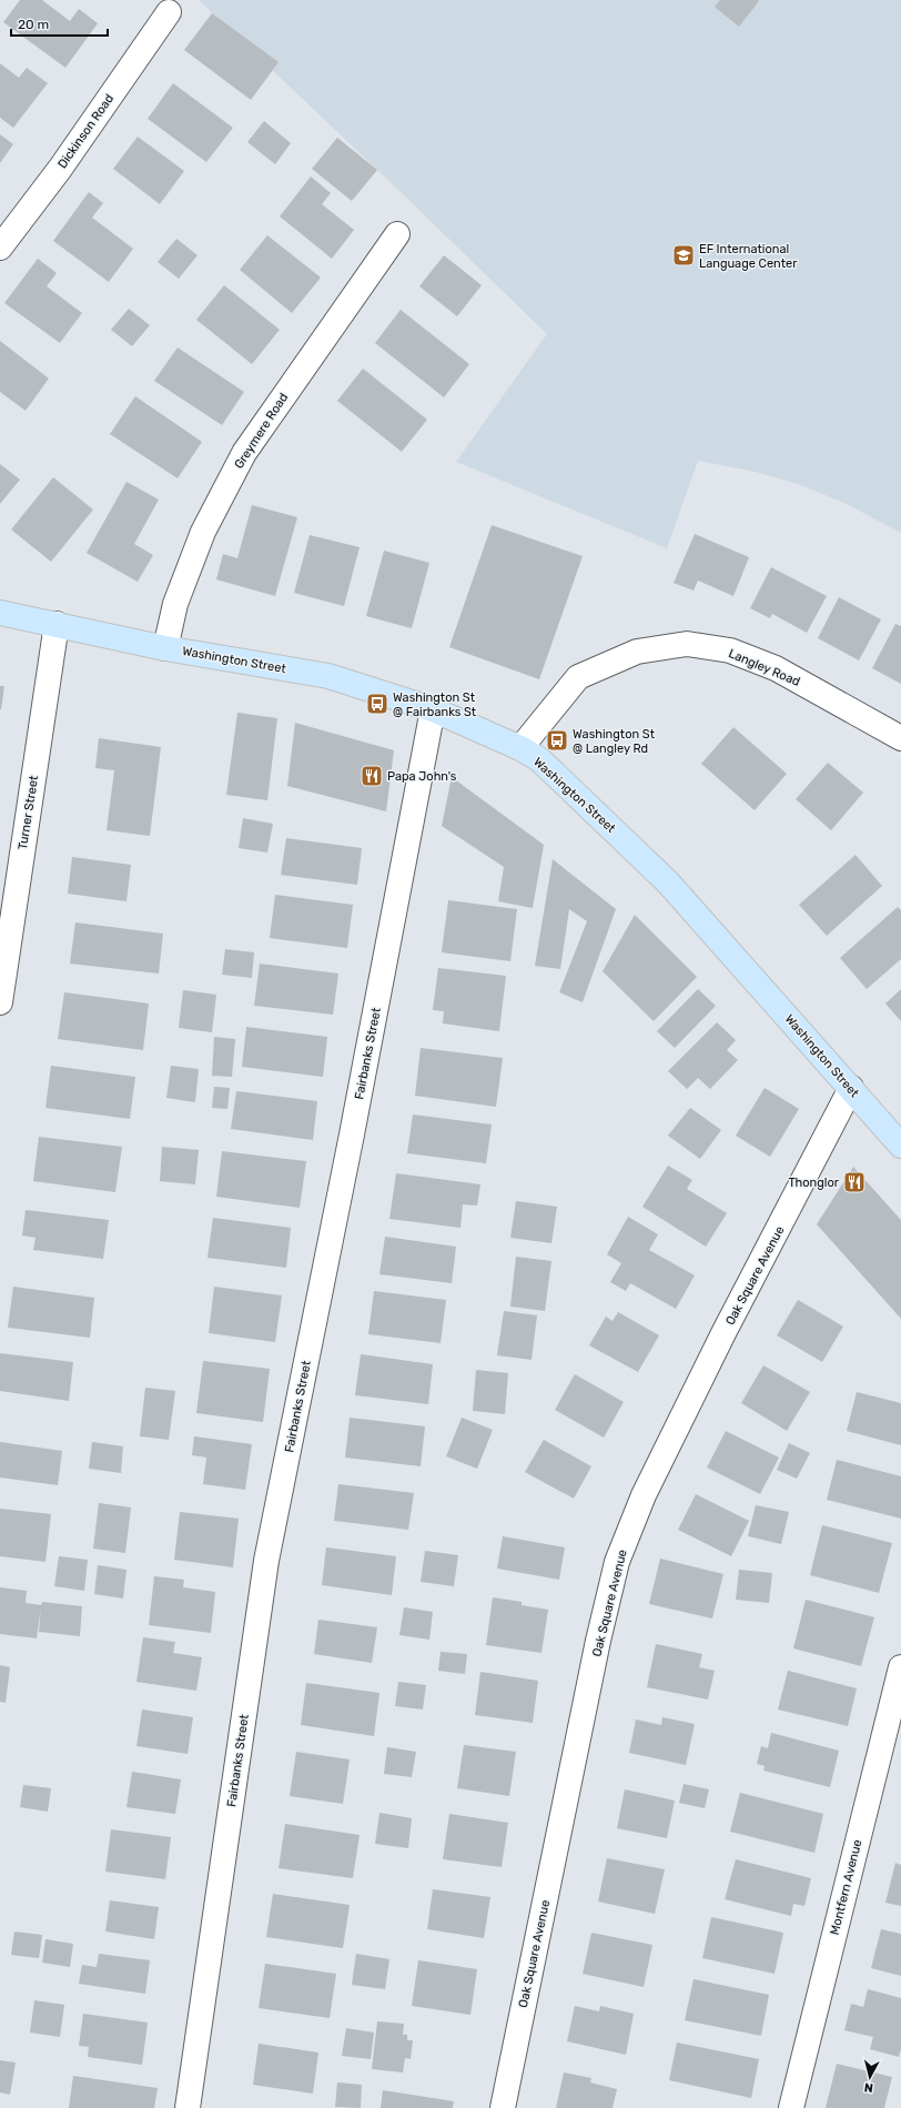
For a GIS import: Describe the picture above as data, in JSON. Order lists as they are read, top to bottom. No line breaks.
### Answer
{"streets":{"main road":["Washington Street"],"street":["Dickinson Road","Greymere Road","Langley Road","Turner Street","Fairbanks Street","Oak Square Avenue","Montfern Avenue"]},"crossings":[["Greymere Road","Washington Street"],["Washington Street","Langley Road"],["Washington Street","Turner Street"],["Washington Street","Fairbanks Street"],["Washington Street","Oak Square Avenue"]],"places":{"school or university":["EF International Language Center"],"bus stop":["Washington St @ Fairbanks St","Washington St @ Langley Rd"],"restaurant":["Papa John's","Thonglor"]},"scale_bar":"20 m","north":"bottom"}
